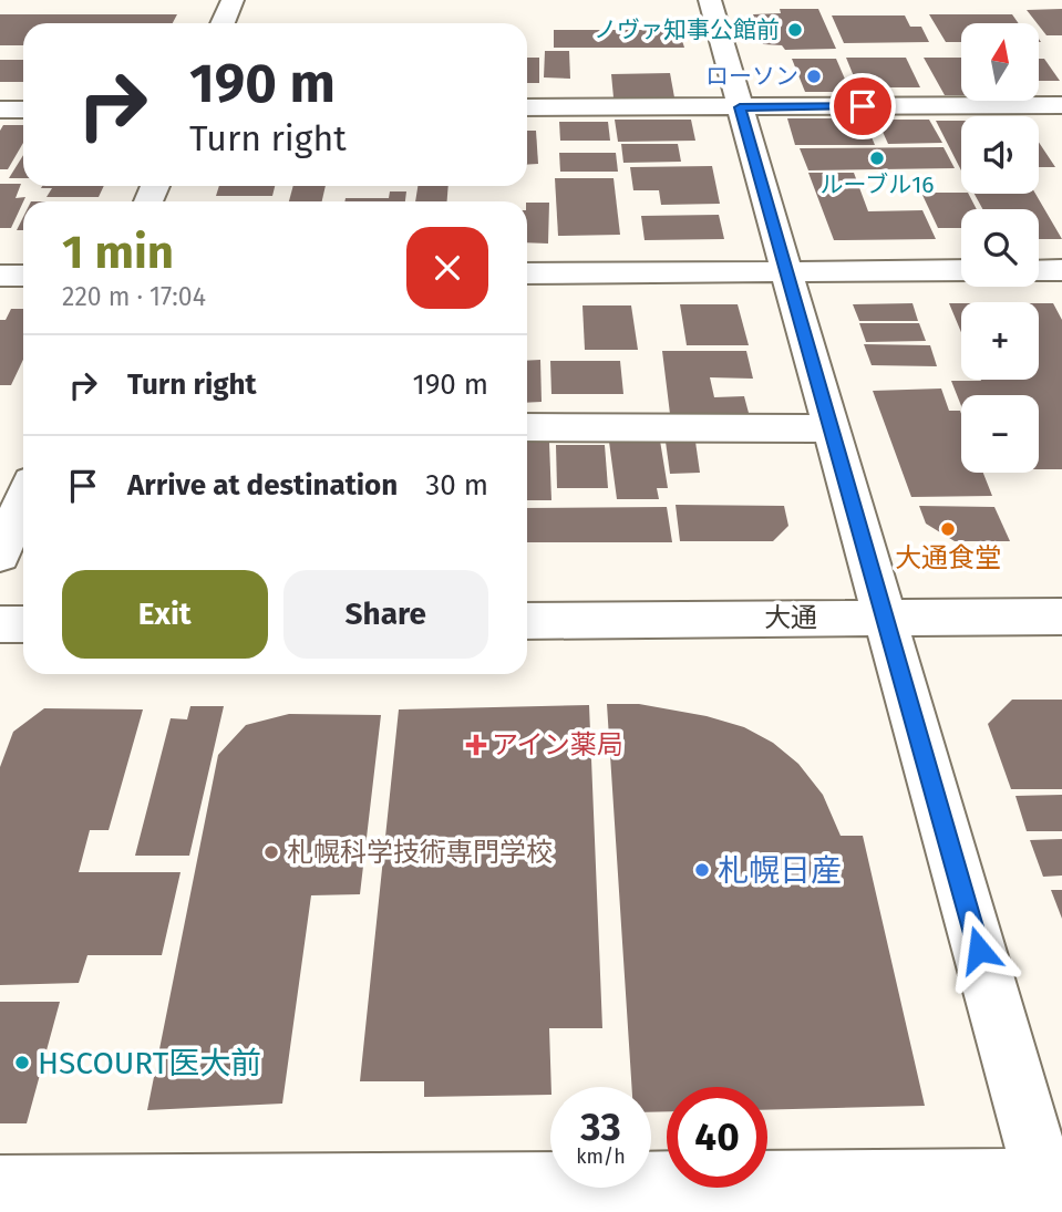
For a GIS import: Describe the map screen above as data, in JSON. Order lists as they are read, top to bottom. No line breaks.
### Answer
{"streets":{"street":["大通"]},"places":{"other":["ノヴァ知事公館前","ローソン","ルーブル16","大通食堂","札幌科学技術専門学校","札幌日産","HSCOURT医大前"],"health":["アイン薬局"]},"north":"top","page":{"map_buttons":["+","−"],"turn":["190 m","Turn right"],"heading":["1 min","220 m · 17:04"],"list":[{"name":"Turn right","value":"190 m"},{"name":"Arrive at destination","value":"30 m"}],"buttons":["Exit","Share"],"speed":"33 km/h","limit":"40"}}
